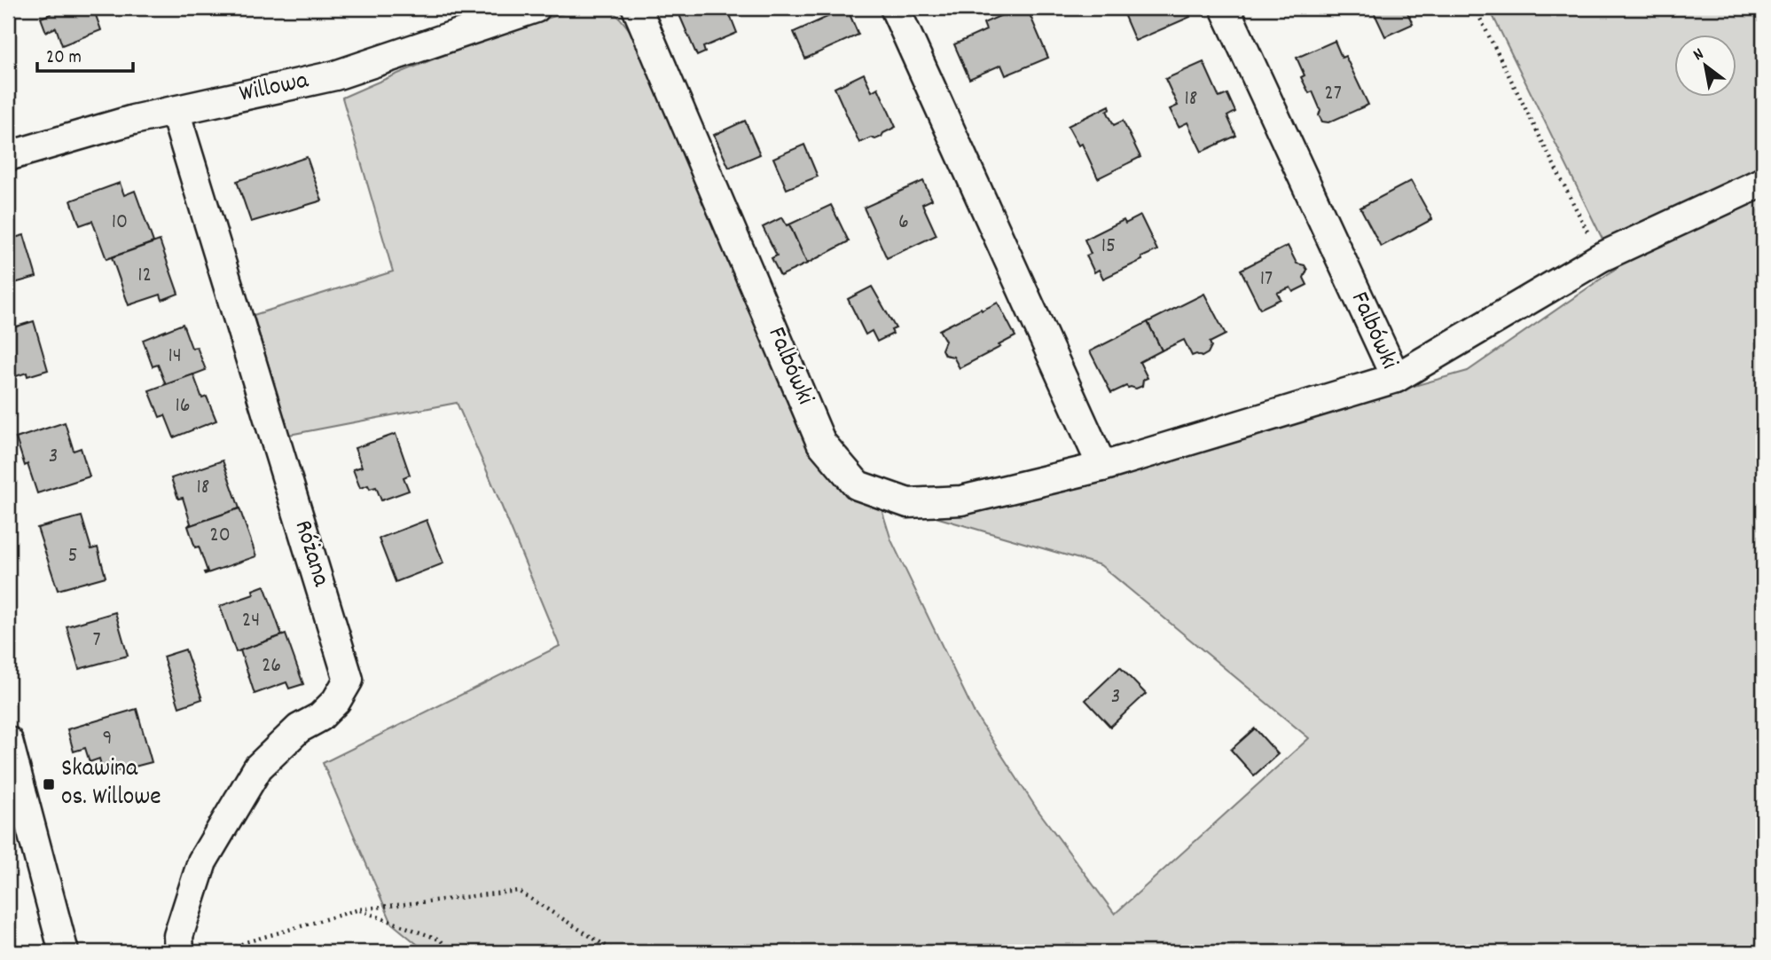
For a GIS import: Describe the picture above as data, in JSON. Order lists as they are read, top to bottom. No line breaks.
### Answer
{"streets":{"street":["Willowa","Falbówki","Różana"]},"crossings":[["Willowa","Różana"]],"places":{"transit":["Skawina os. Willowe"]},"house_numbers":["27","18","10","6","15","12","17","14","16","3","18","20","5","24","7","26","3","9"],"scale_bar":"20 m","north":"top left"}
